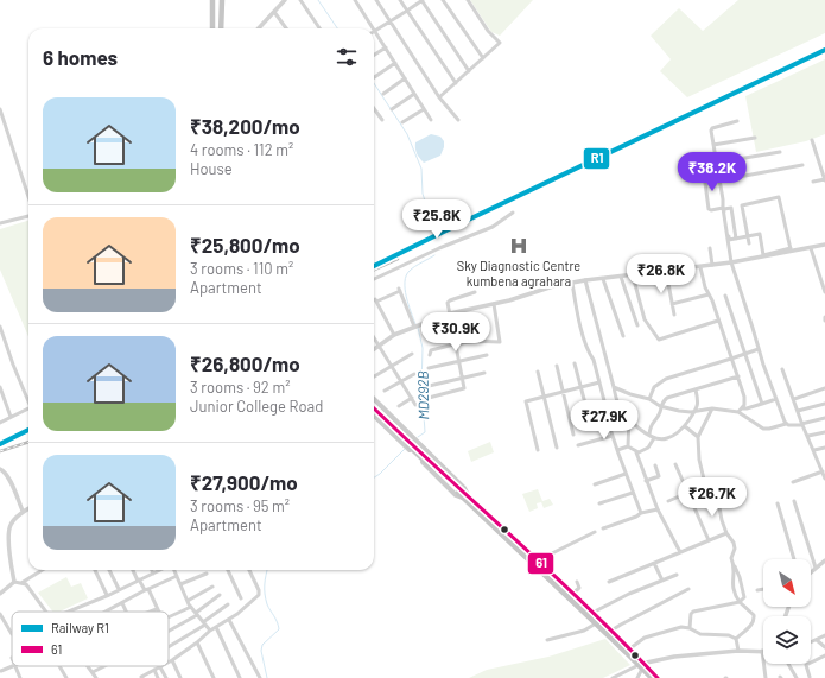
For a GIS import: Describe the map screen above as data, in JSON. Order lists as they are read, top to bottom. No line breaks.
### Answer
{"water":["MD292B"],"places":{"hospital":["Sky Diagnostic Centre kumbena agrahara"]},"lines":["rail line R1","transit line 61"],"legend":["Railway R1","61"],"north":"bottom right","page":{"heading":"6 homes","list":[{"name":"₹38,200/mo","note":"4 rooms · 112 m² · House"},{"name":"₹25,800/mo","note":"3 rooms · 110 m² · Apartment"},{"name":"₹26,800/mo","note":"3 rooms · 92 m² · Junior College Road"},{"name":"₹27,900/mo","note":"3 rooms · 95 m² · Apartment"}],"price":["₹38.2K","₹25.8K","₹26.8K","₹30.9K","₹27.9K","₹26.7K"]}}
